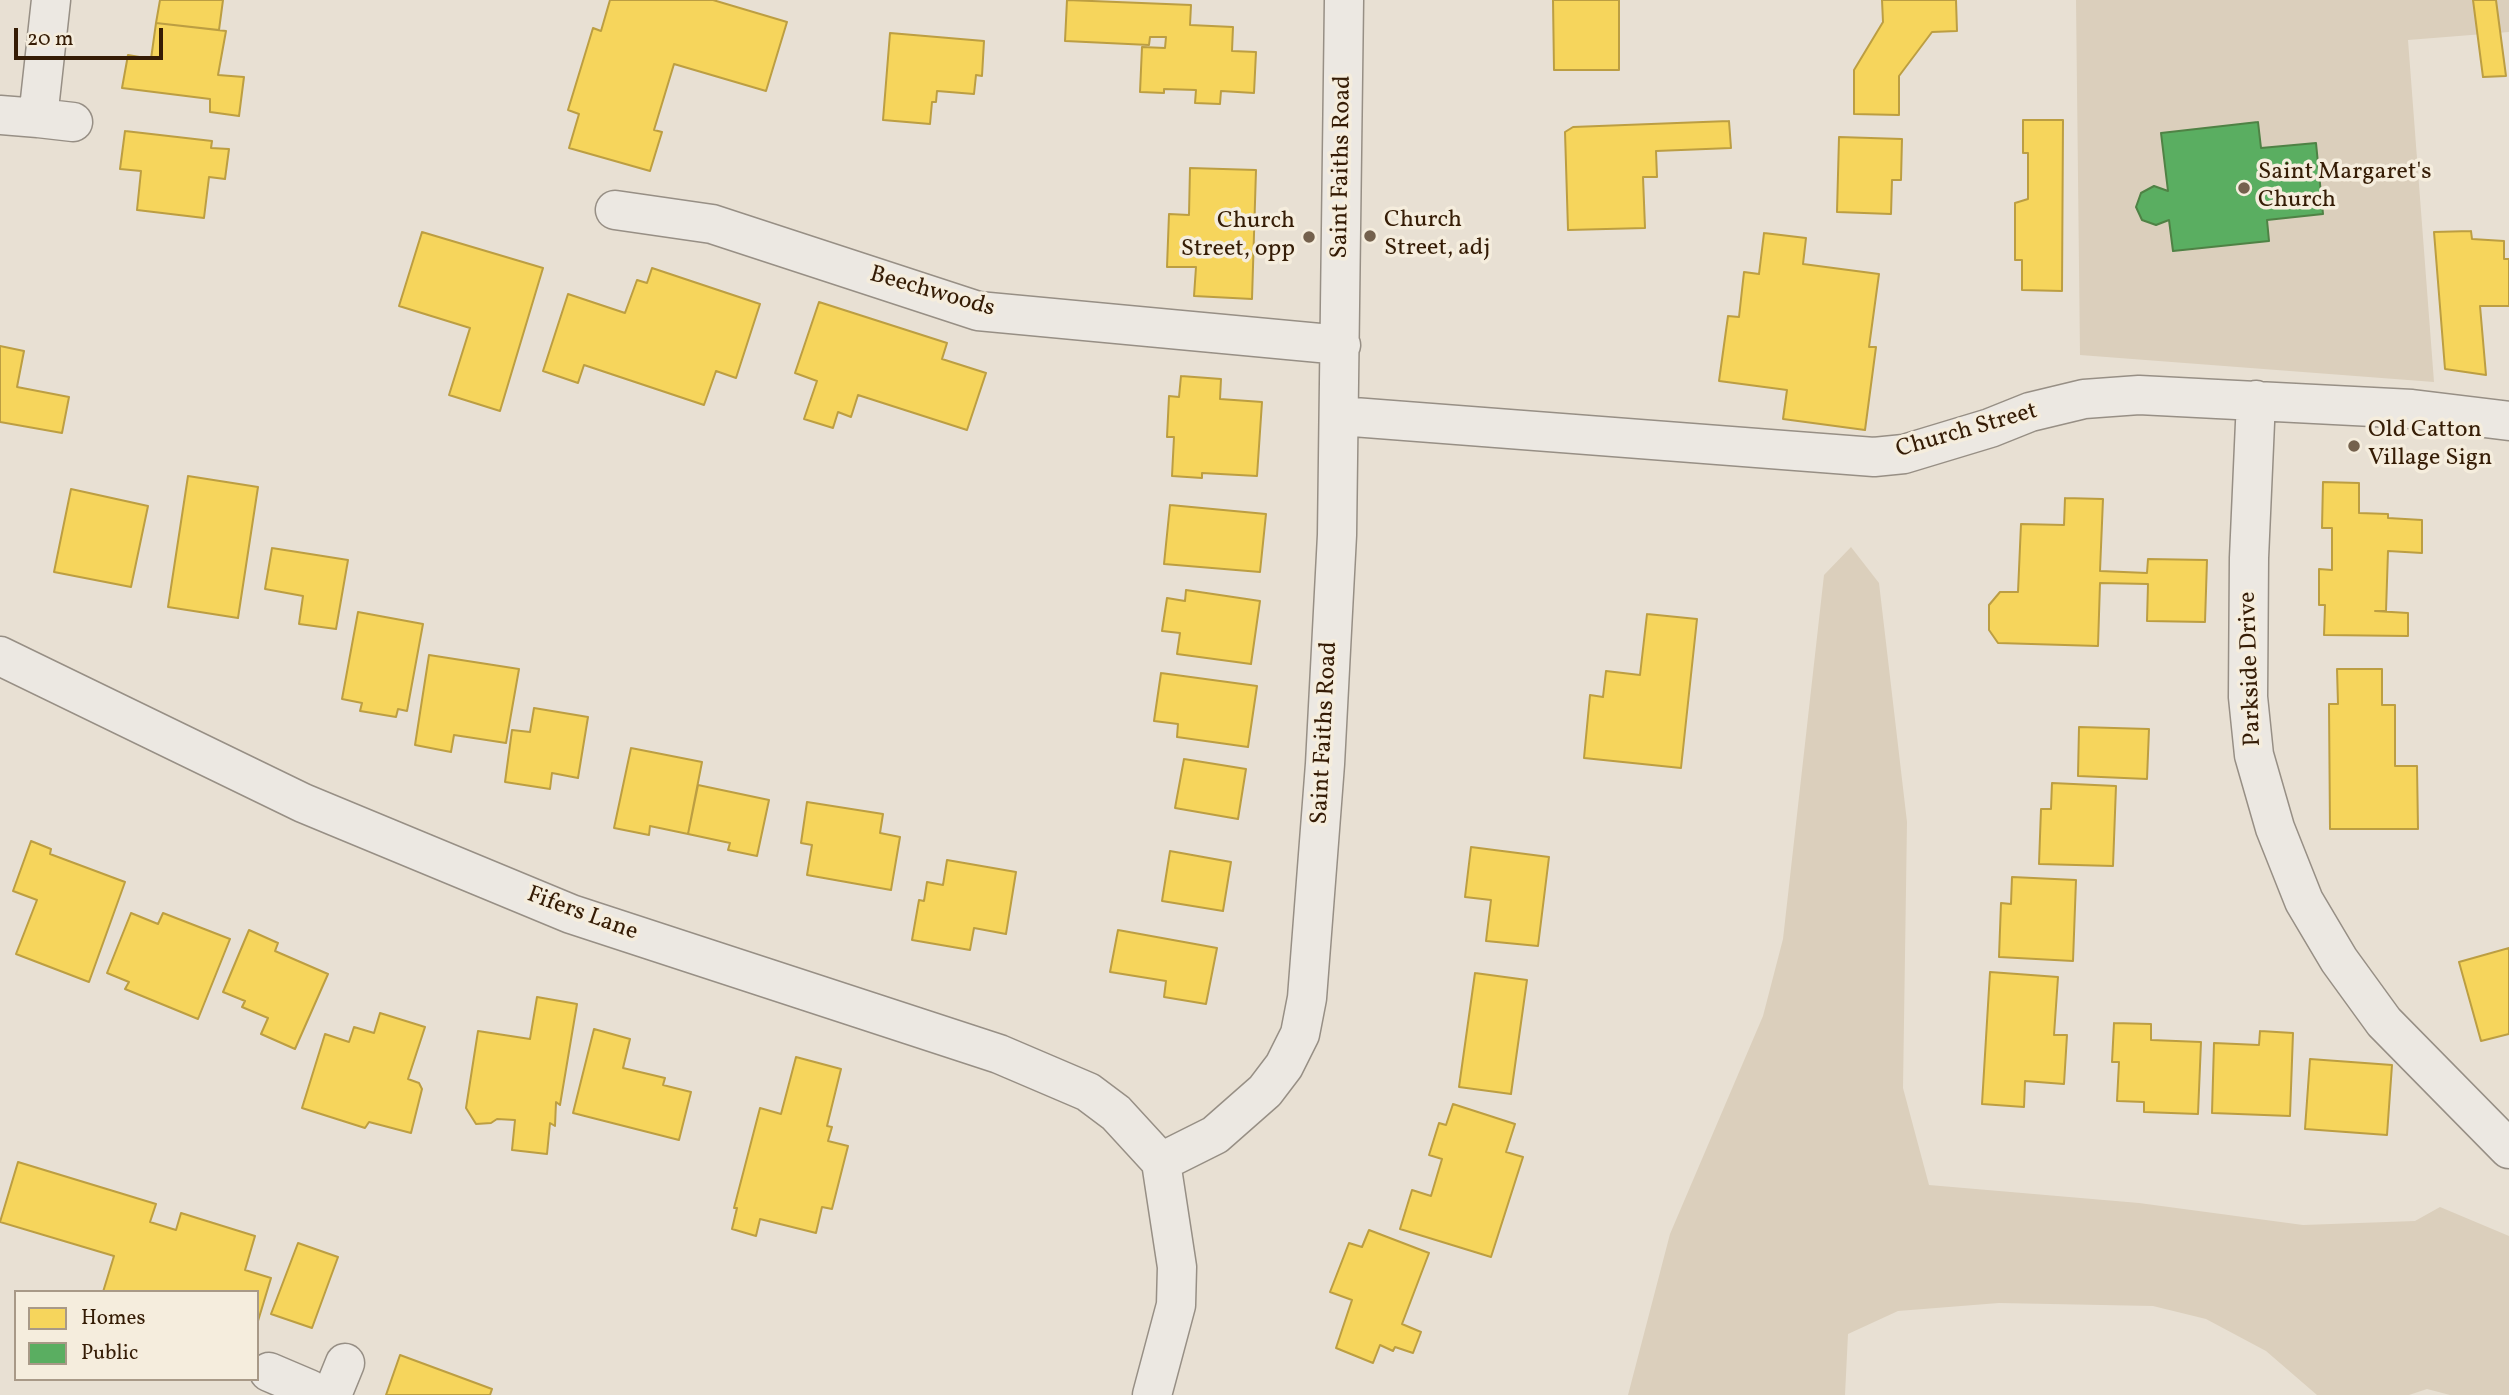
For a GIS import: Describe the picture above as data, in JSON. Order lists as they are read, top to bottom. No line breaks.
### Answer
{"streets":{"street":["Saint Faiths Road","Beechwoods","Church Street","Parkside Drive","Fifers Lane"]},"crossings":[["Saint Faiths Road","Beechwoods"],["Saint Faiths Road","Church Street"],["Saint Faiths Road","Fifers Lane"],["Church Street","Parkside Drive"]],"places":["Saint Margaret's Church","Church Street, adj","Church Street, opp","Old Catton Village Sign"],"legend":["Homes","Public"],"scale_bar":"20 m"}
